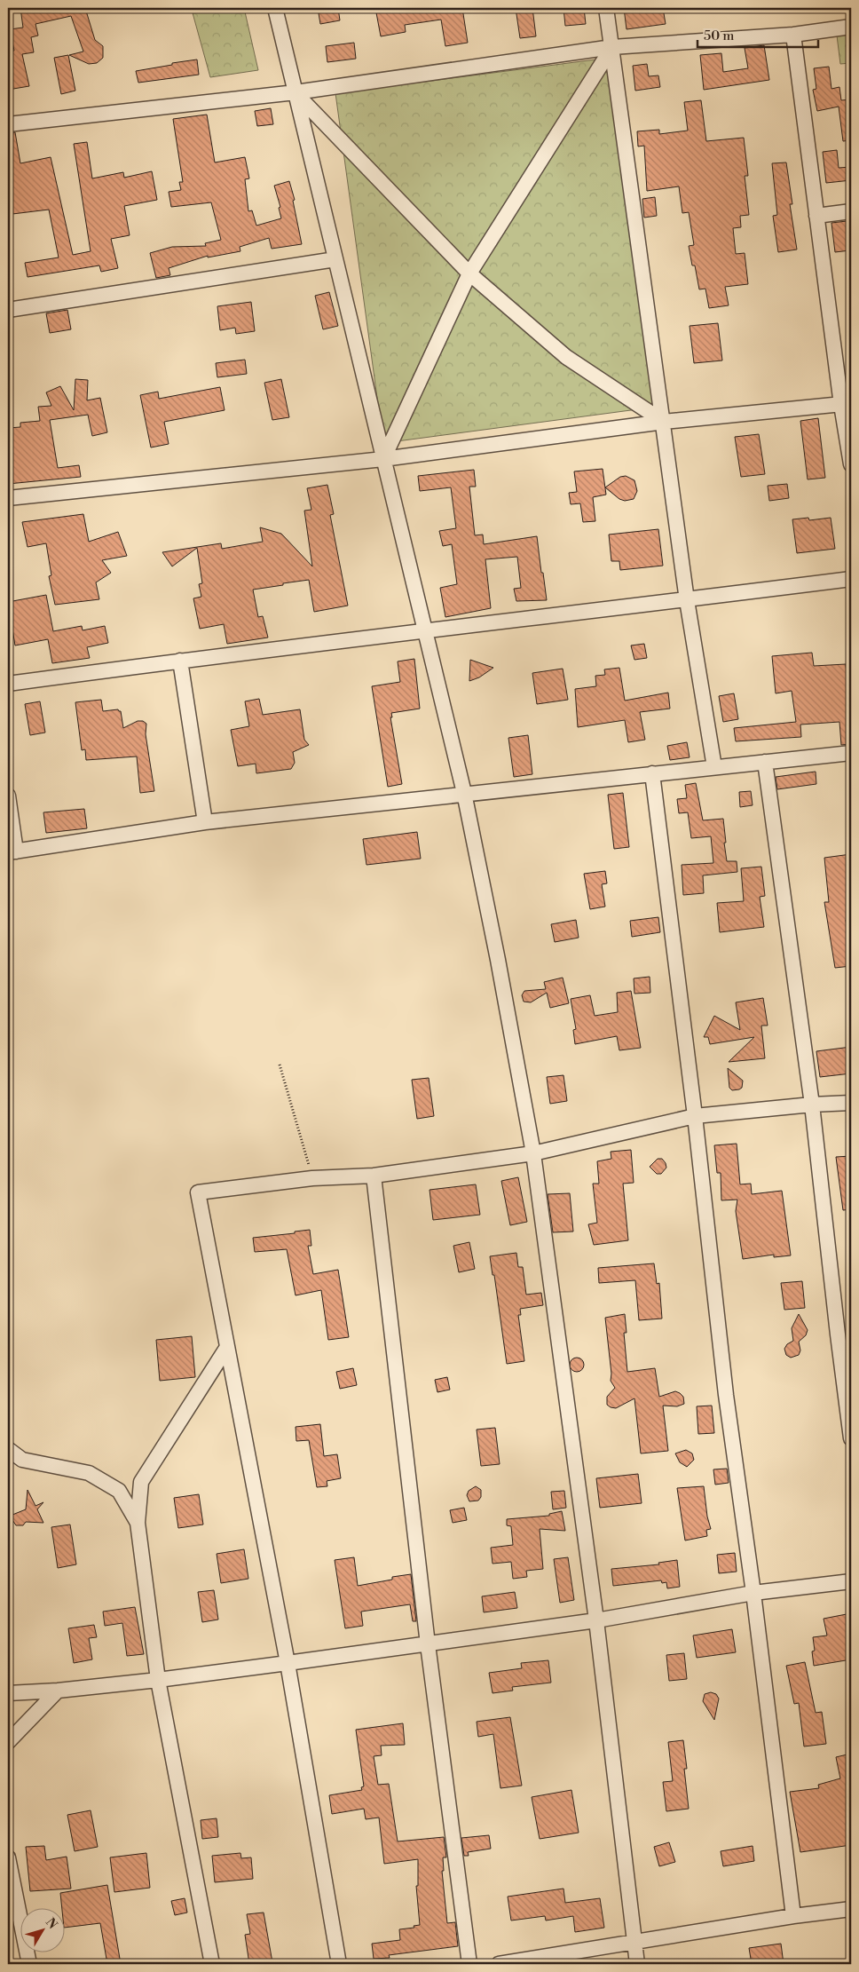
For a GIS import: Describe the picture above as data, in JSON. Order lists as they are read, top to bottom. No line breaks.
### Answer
{"scale_bar":"50 m","north":"top right"}
